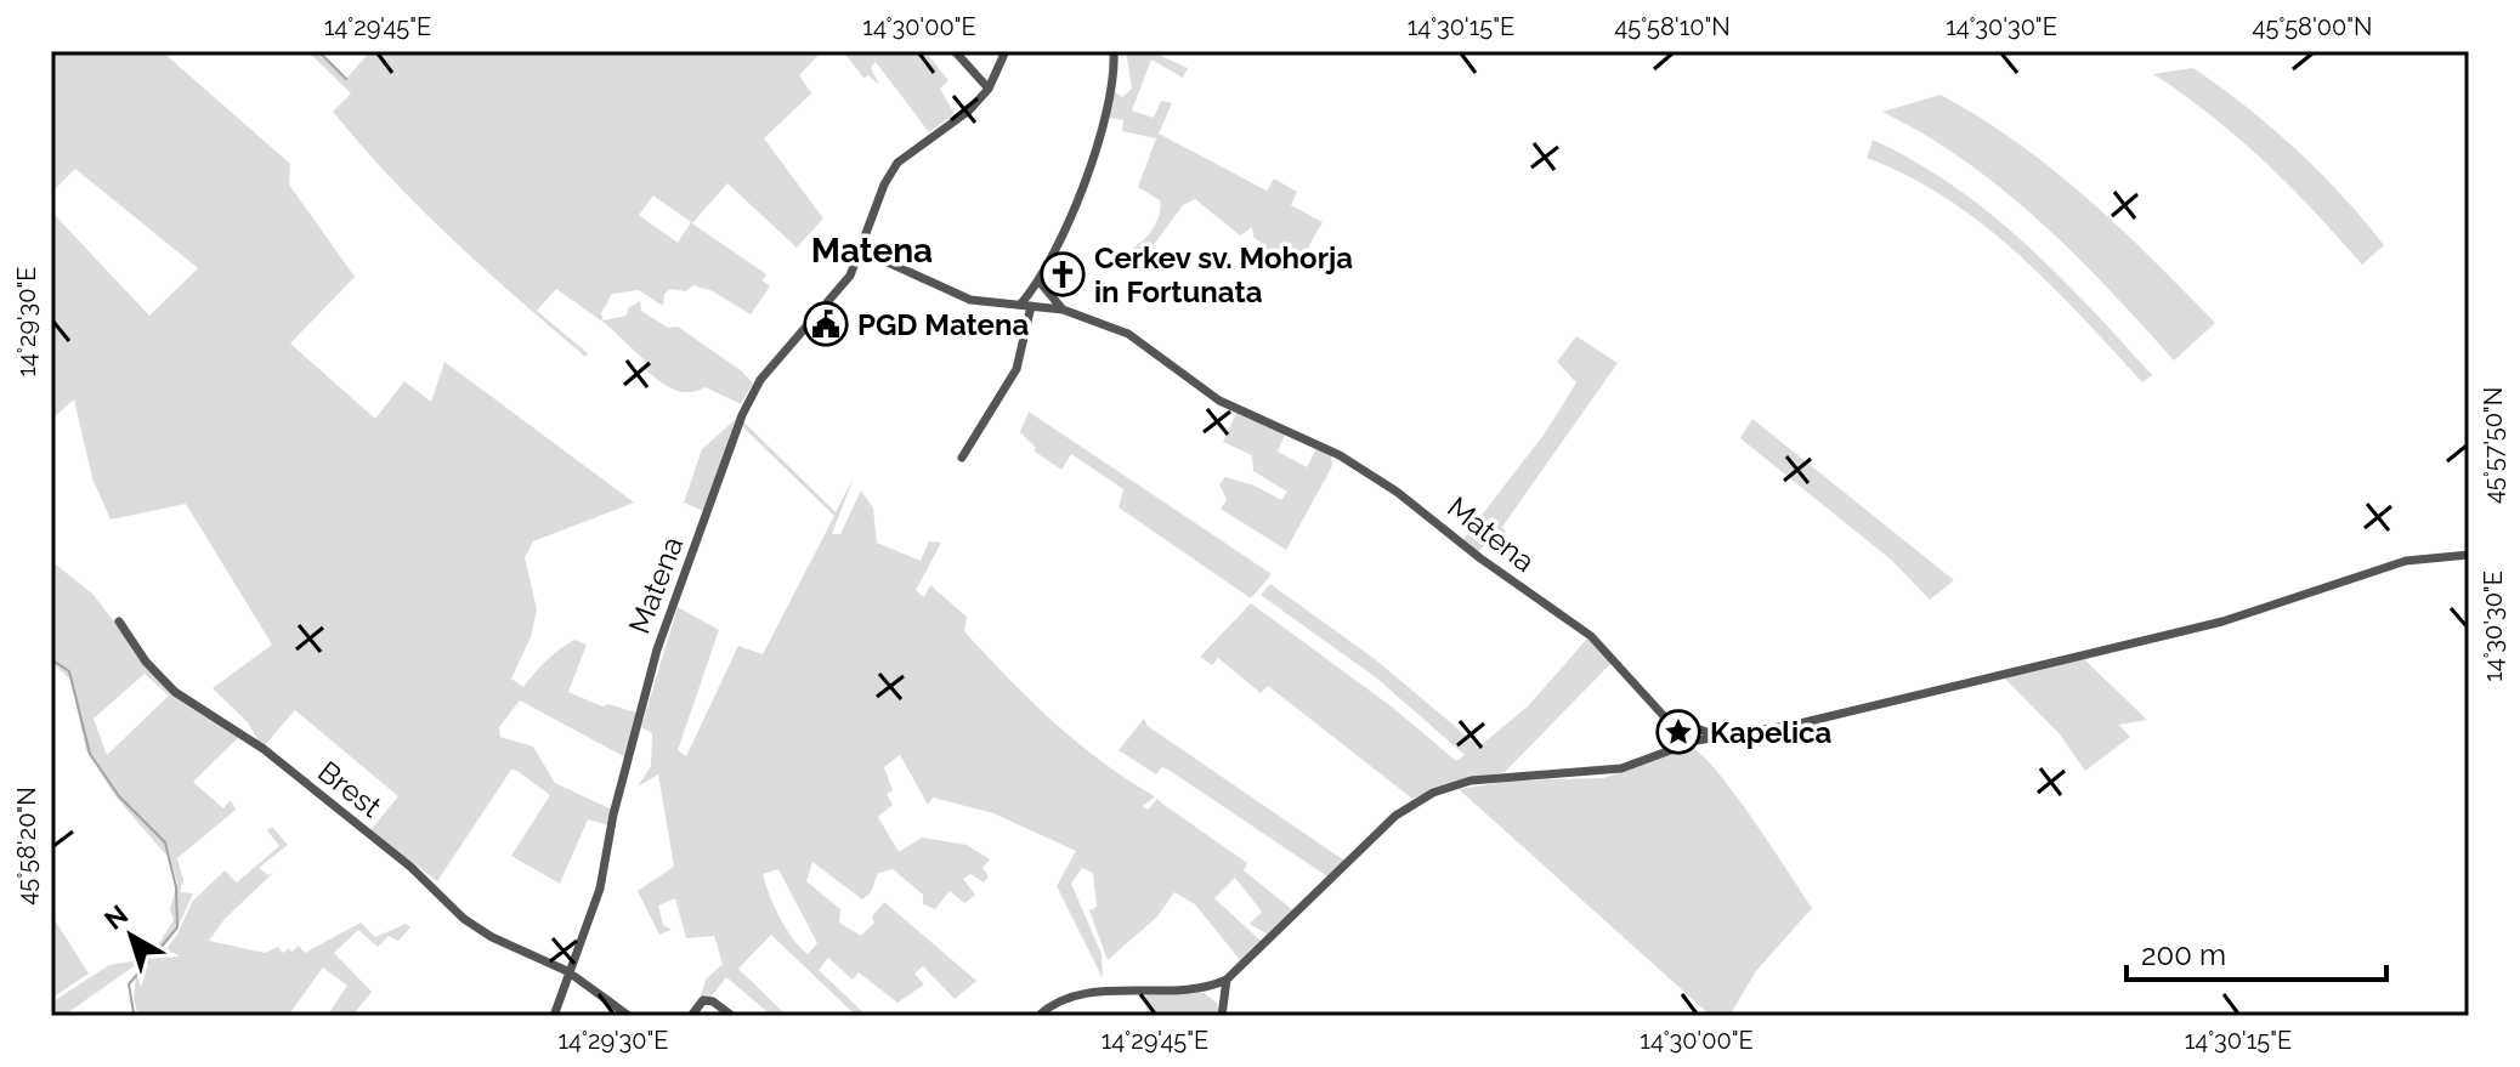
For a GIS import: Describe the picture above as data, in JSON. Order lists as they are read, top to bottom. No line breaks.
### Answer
{"streets":{"street":["Matena","Brest"]},"crossings":[["Matena","Brest"]],"districts":["Matena"],"places":{"church":["Cerkev sv. Mohorja in Fortunata"],"public building":["PGD Matena"],"place":["Kapelica"]},"scale_bar":"200 m","north":"top left","coordinates":["14°29'45\"E","14°30'00\"E","14°30'15\"E","45°58'10\"N","14°30'30\"E","45°58'00\"N","14°29'30\"E","45°57'50\"N","45°58'20\"N"]}
